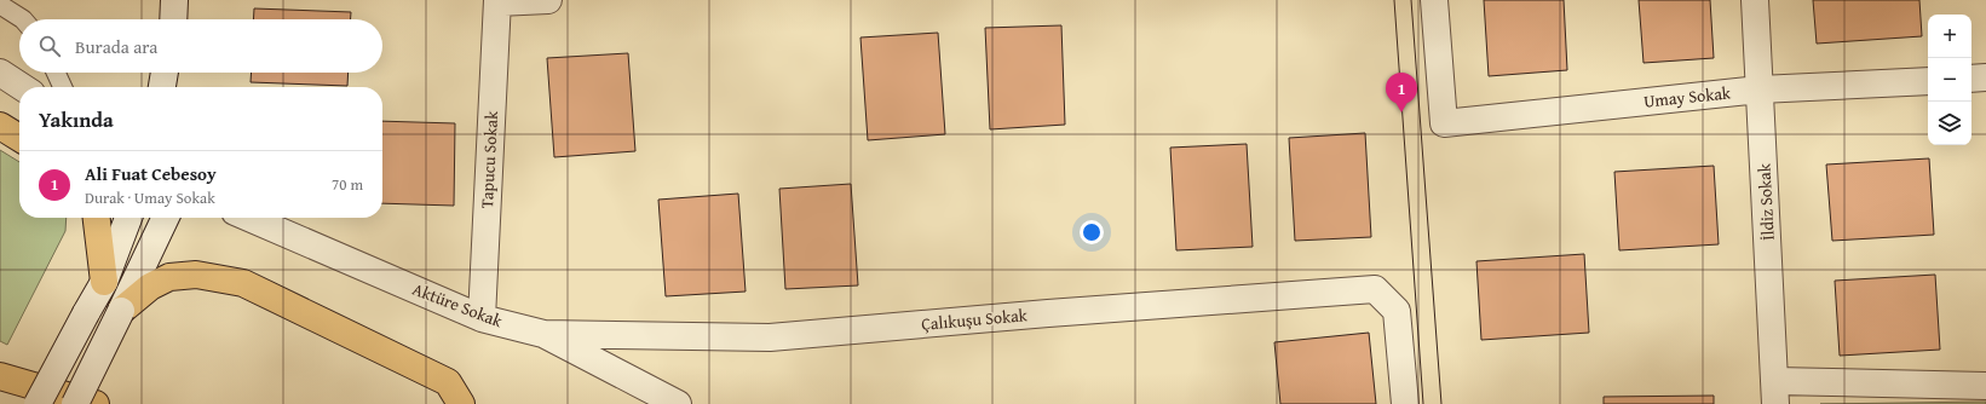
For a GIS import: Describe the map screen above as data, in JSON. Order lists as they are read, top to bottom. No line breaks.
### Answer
{"streets":{"street":["Umay Sokak","Tapucu Sokak","İldiz Sokak","Aktüre Sokak","Çalıkuşu Sokak"]},"crossings":[["Umay Sokak","İldiz Sokak"],["Tapucu Sokak","Aktüre Sokak"],["Aktüre Sokak","Çalıkuşu Sokak"]],"page":{"map_buttons":["+","−"],"search":"Burada ara","pins":"1","heading":"Yakında","list":[{"mark":"1","name":"Ali Fuat Cebesoy","note":"Durak · Umay Sokak","value":"70 m"}]}}
